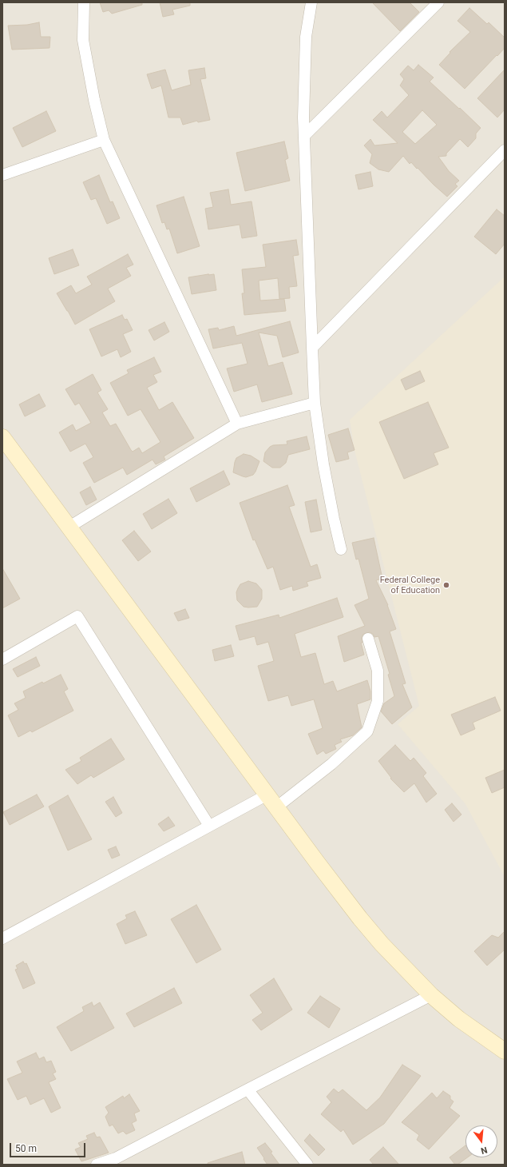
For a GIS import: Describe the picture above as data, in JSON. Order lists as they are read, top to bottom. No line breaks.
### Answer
{"places":["Federal College of Education"],"scale_bar":"50 m","north":"bottom"}
